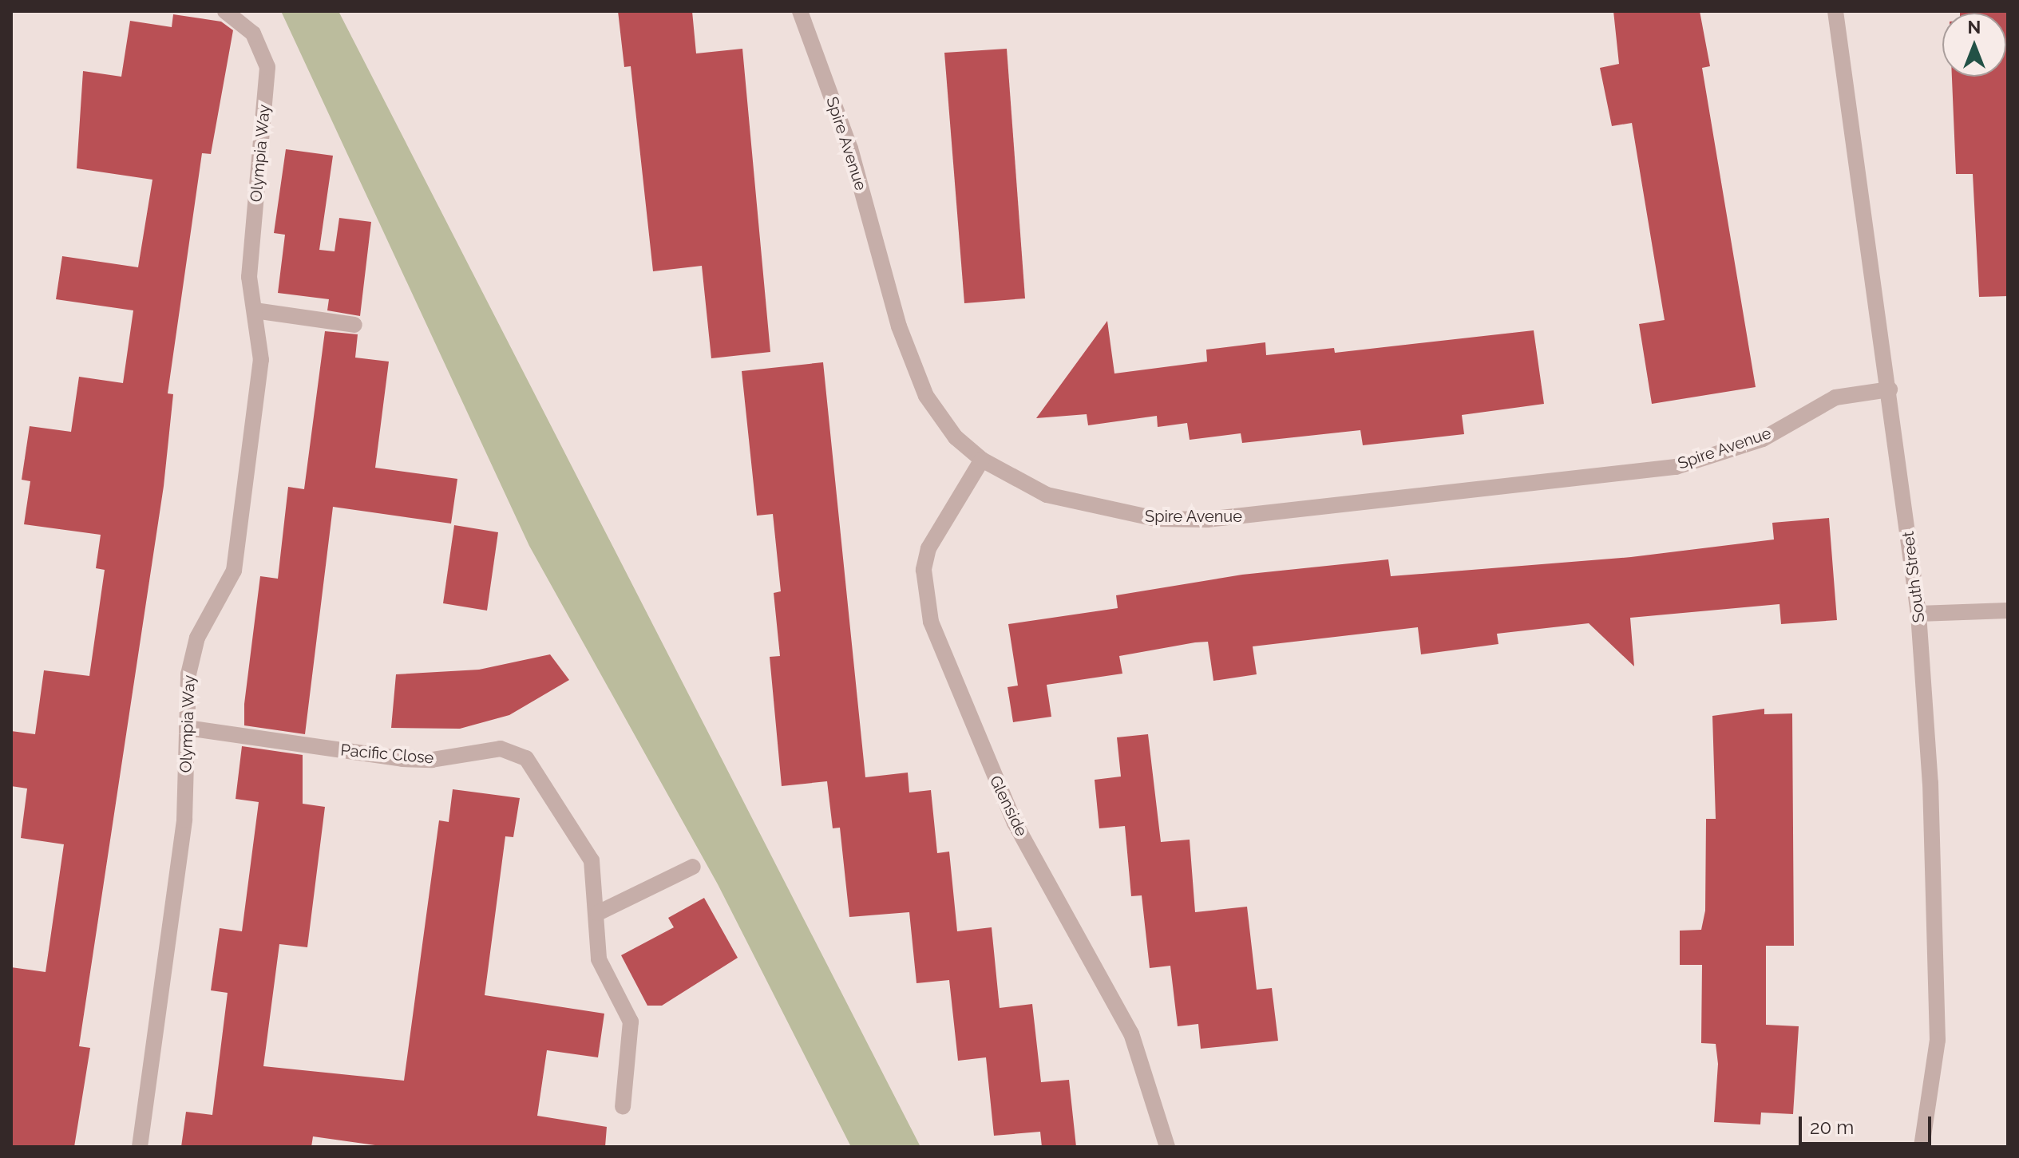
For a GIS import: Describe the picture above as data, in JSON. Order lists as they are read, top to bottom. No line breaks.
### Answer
{"streets":{"street":["Spire Avenue","Olympia Way","South Street","Pacific Close","Glenside"]},"crossings":[["Spire Avenue","South Street"],["Spire Avenue","Glenside"],["Olympia Way","Pacific Close"]],"scale_bar":"20 m","north":"top"}
